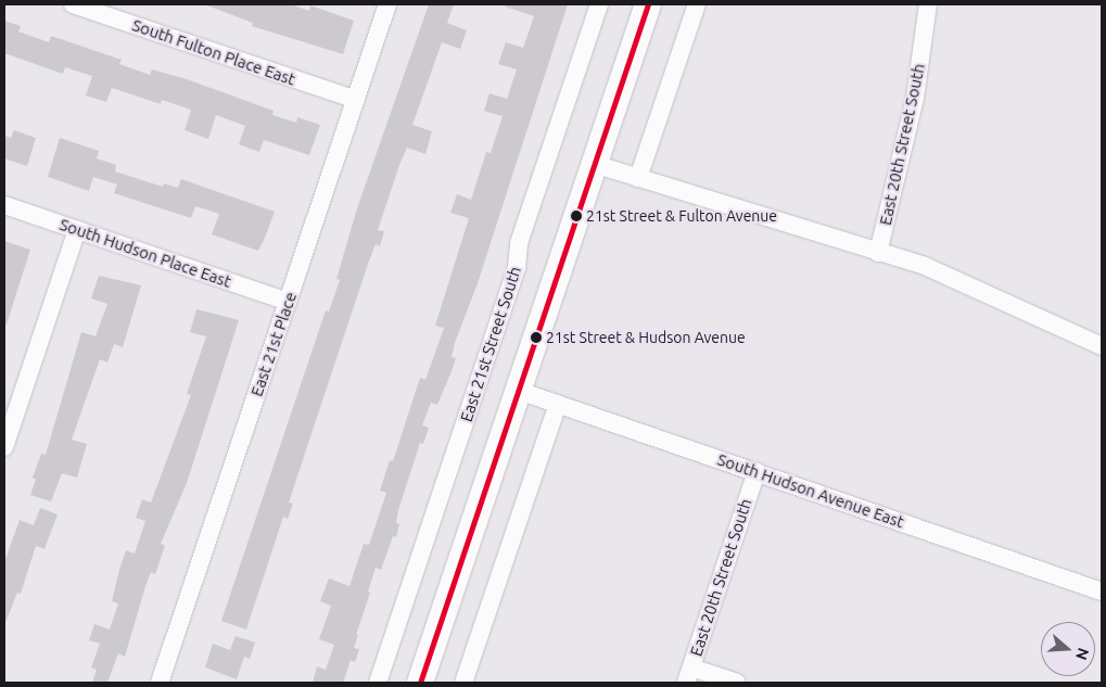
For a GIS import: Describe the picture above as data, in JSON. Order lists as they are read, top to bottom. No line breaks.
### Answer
{"streets":{"street":["South Fulton Place East","East 20th Street South","South Hudson Place East","East 21st Place","East 21st Street South","South Hudson Avenue East"]},"crossings":[["South Fulton Place East","East 21st Place"],["East 20th Street South","South Hudson Avenue East"],["South Hudson Place East","East 21st Place"]],"places":["21st Street & Fulton Avenue","21st Street & Hudson Avenue"],"north":"right"}
